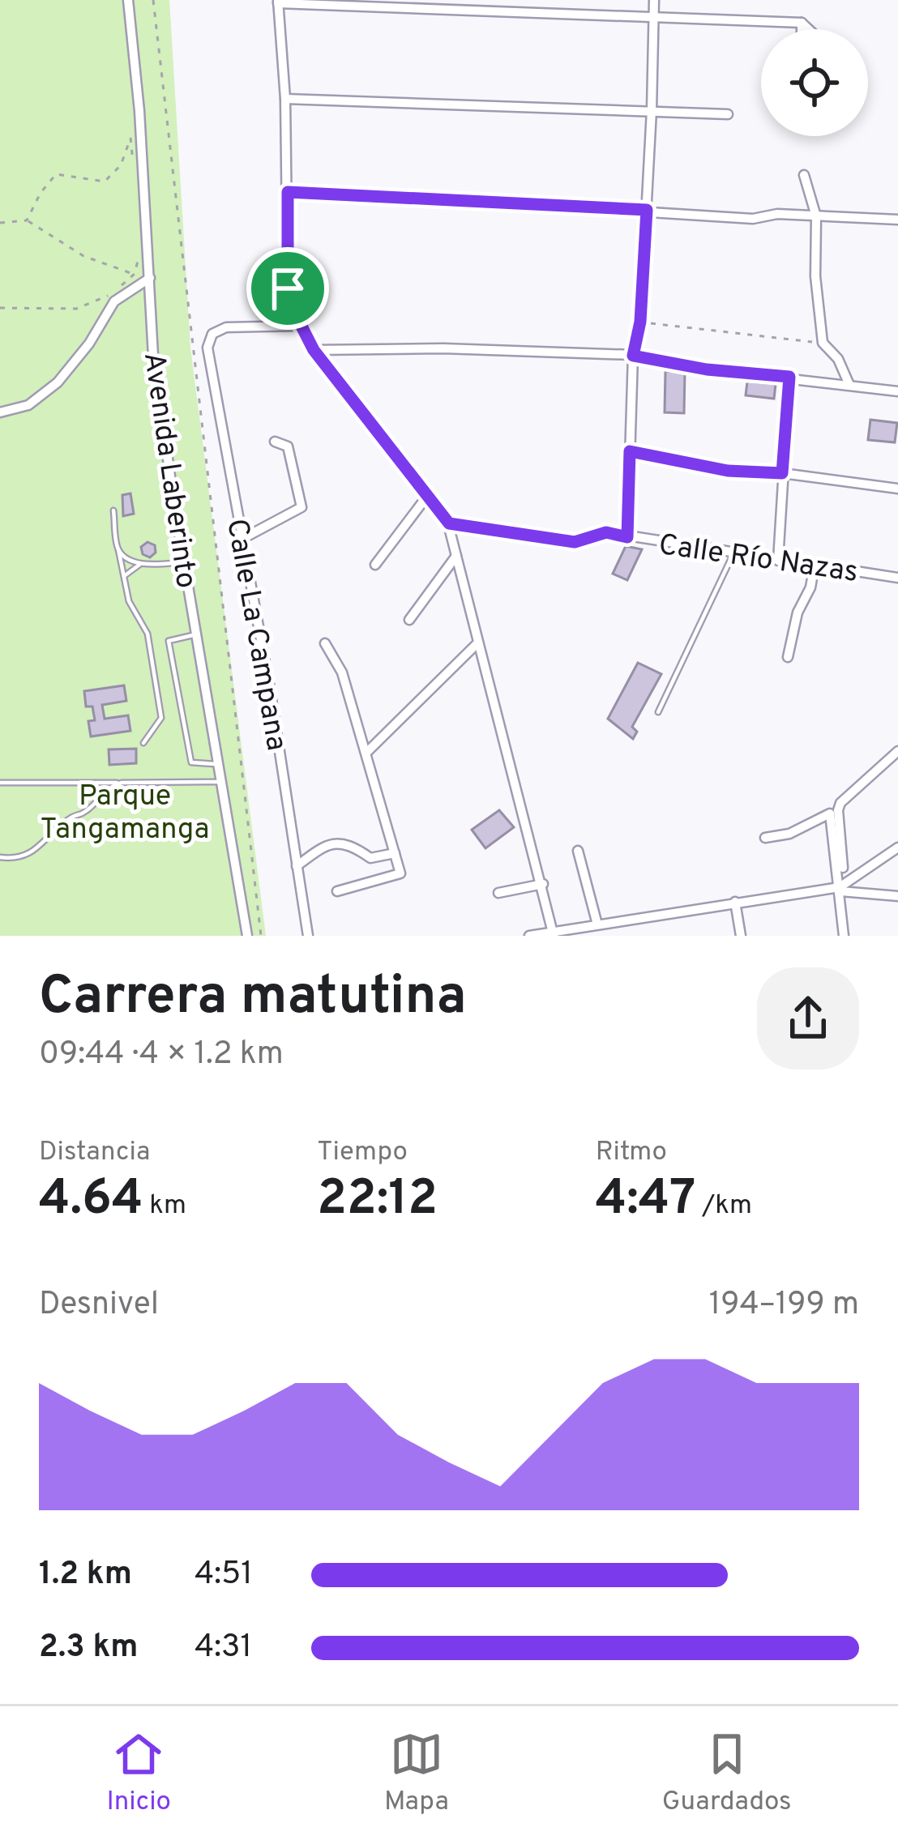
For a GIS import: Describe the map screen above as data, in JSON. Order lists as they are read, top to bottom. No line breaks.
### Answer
{"streets":{"street":["Avenida Laberinto","Calle Río Nazas","Calle La Campana"]},"parks":["Parque Tangamanga"],"page":{"heading":["Carrera matutina","09:44 · 4 × 1.2 km"],"stats":[["Distancia","4.64 km"],["Tiempo","22:12"],["Ritmo","4:47 /km"]],"chart":["Desnivel","194–199 m"],"list":[{"name":"1.2 km","note":"4:51"},{"name":"2.3 km","note":"4:31"}],"tabs":["Inicio","Mapa","Guardados"]}}
